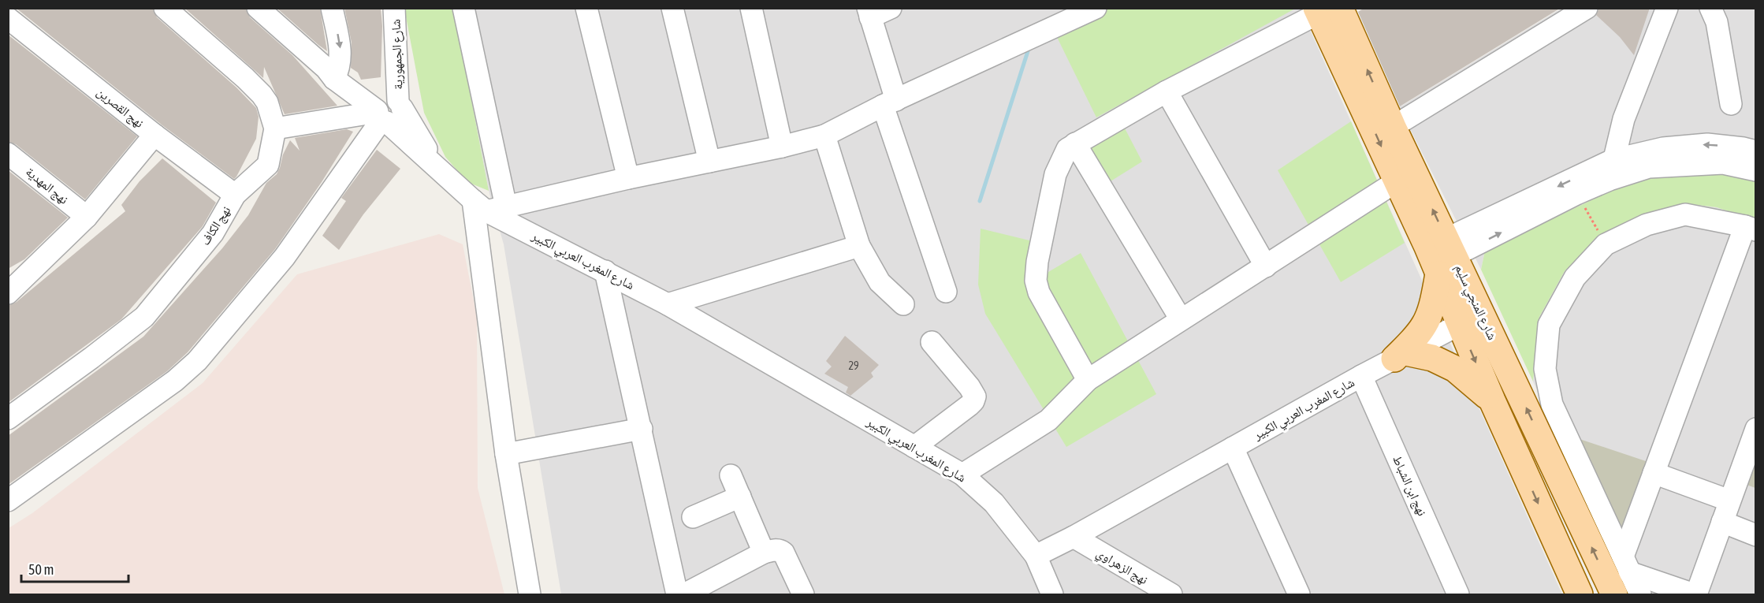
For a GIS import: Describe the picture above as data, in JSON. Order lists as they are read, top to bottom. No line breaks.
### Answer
{"streets":{"main road":["شارع المنجي سليم"],"street":["شارع الجمهورية","نهج القصرين","نهج المهدية","نهج الكاف","شارع المغرب العربي الكبير","نهج ابن الشباط","نهج الزهراوي"]},"crossings":[["شارع الجمهورية","شارع المغرب العربي الكبير"],["نهج القصرين","نهج الكاف"],["شارع المغرب العربي الكبير","شارع المنجي سليم"],["شارع المغرب العربي الكبير","نهج ابن الشباط"],["شارع المغرب العربي الكبير","نهج الزهراوي"]],"house_numbers":["29"],"scale_bar":"50 m"}
